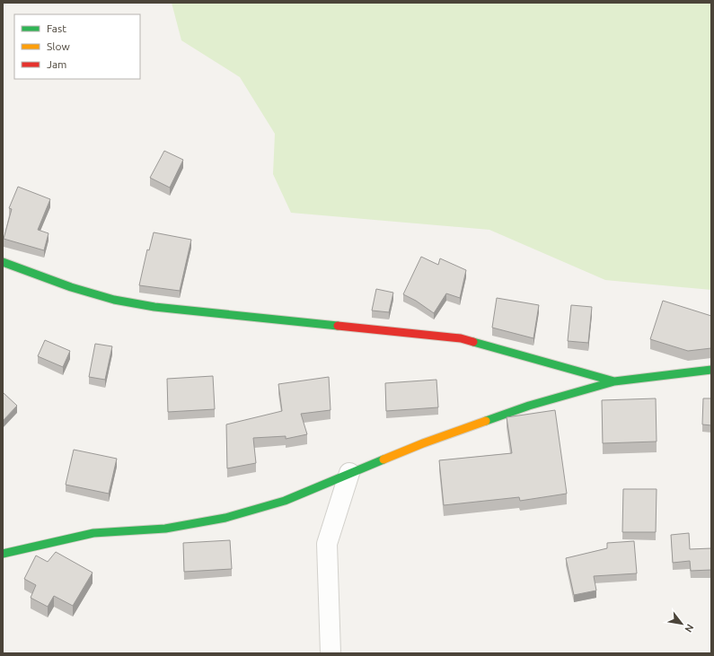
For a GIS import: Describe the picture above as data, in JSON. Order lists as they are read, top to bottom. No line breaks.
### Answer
{"legend":["Fast","Slow","Jam"],"north":"bottom right"}
